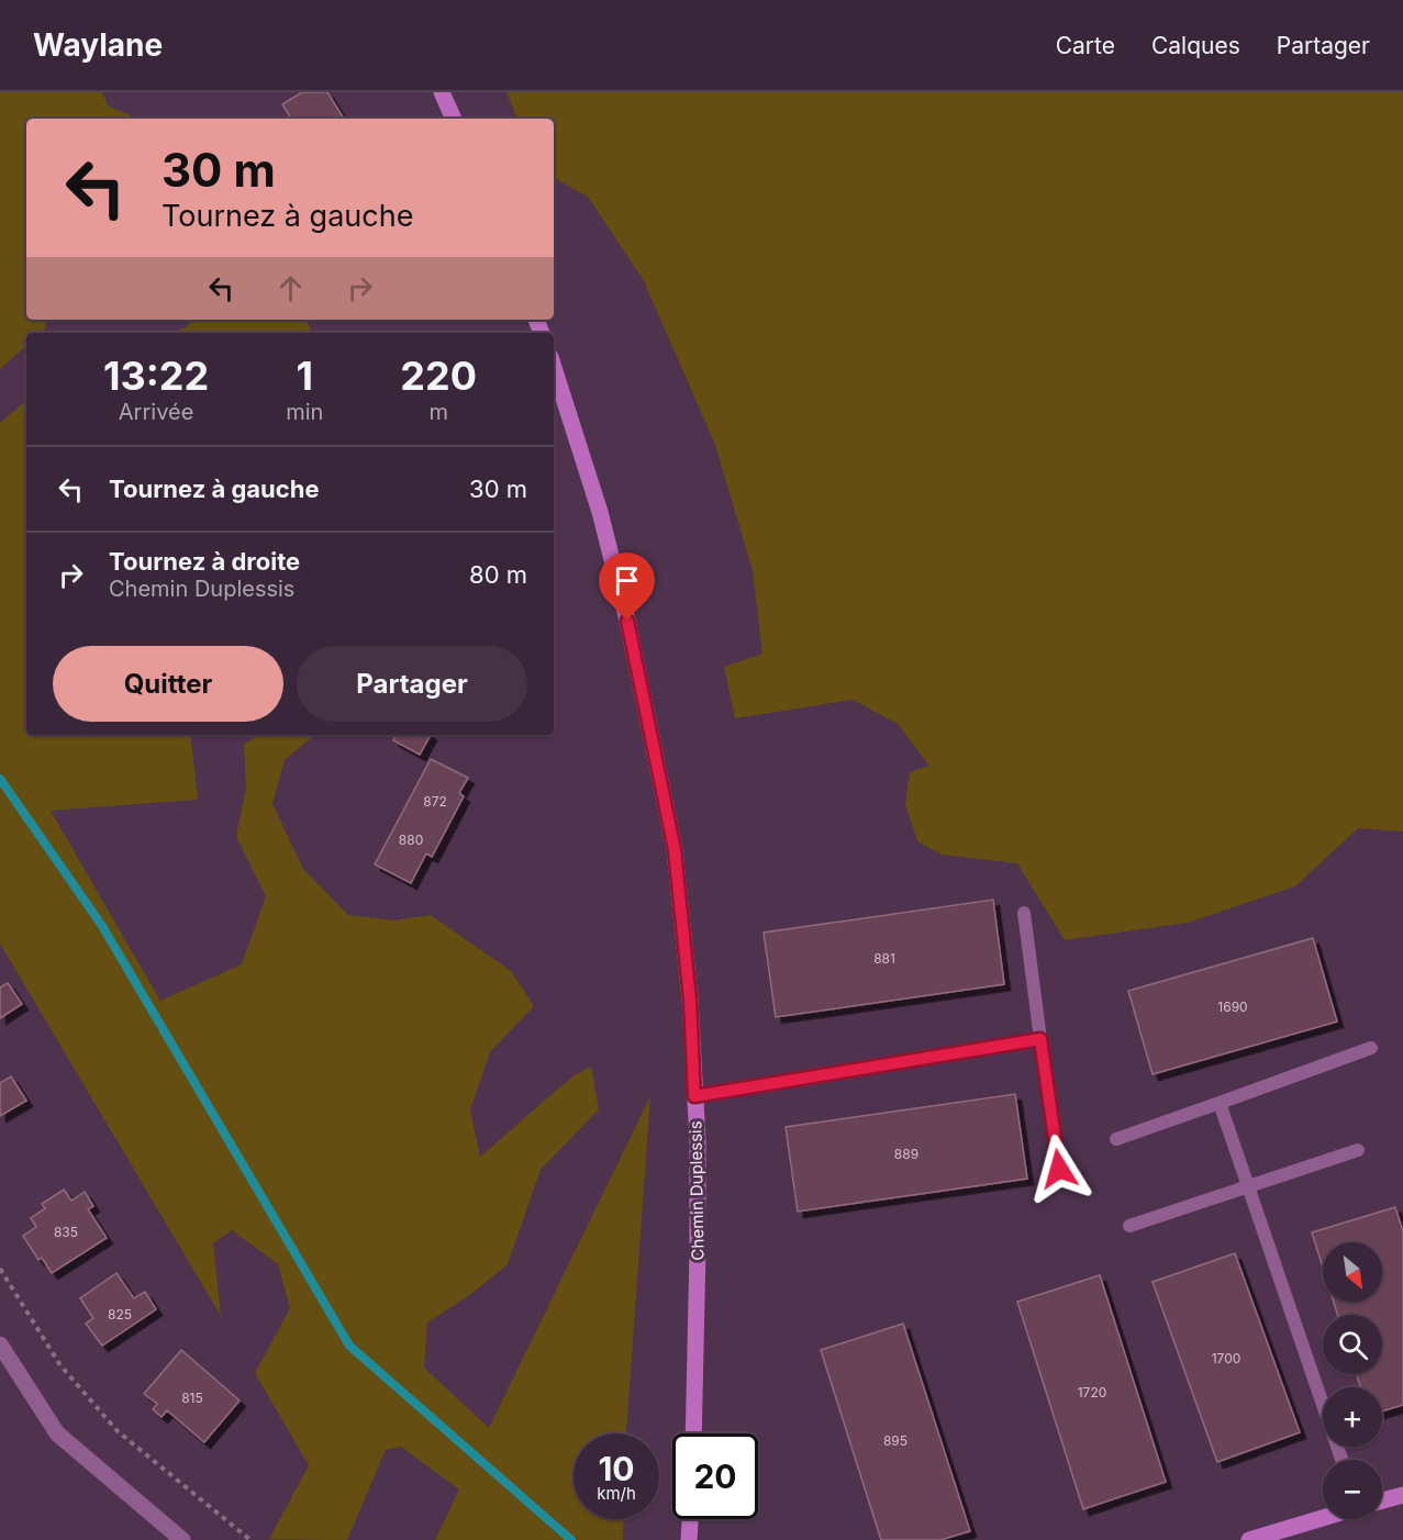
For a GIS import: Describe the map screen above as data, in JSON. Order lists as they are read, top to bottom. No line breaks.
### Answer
{"streets":{"street":["Chemin Duplessis"]},"house_numbers":["872","880","881","1690","889","835","825","1700","1720","815","895"],"north":"bottom right","page":{"header":"Waylane","nav":["Carte","Calques","Partager"],"turn":["30 m","Tournez à gauche"],"eta":["13:22","Arrivée","1","min","220","m"],"list":[{"name":"Tournez à gauche","value":"30 m"},{"name":"Tournez à droite","note":"Chemin Duplessis","value":"80 m"}],"buttons":["Quitter","Partager"],"map_buttons":["+","−"],"speed":"10 km/h","limit":"20"}}
